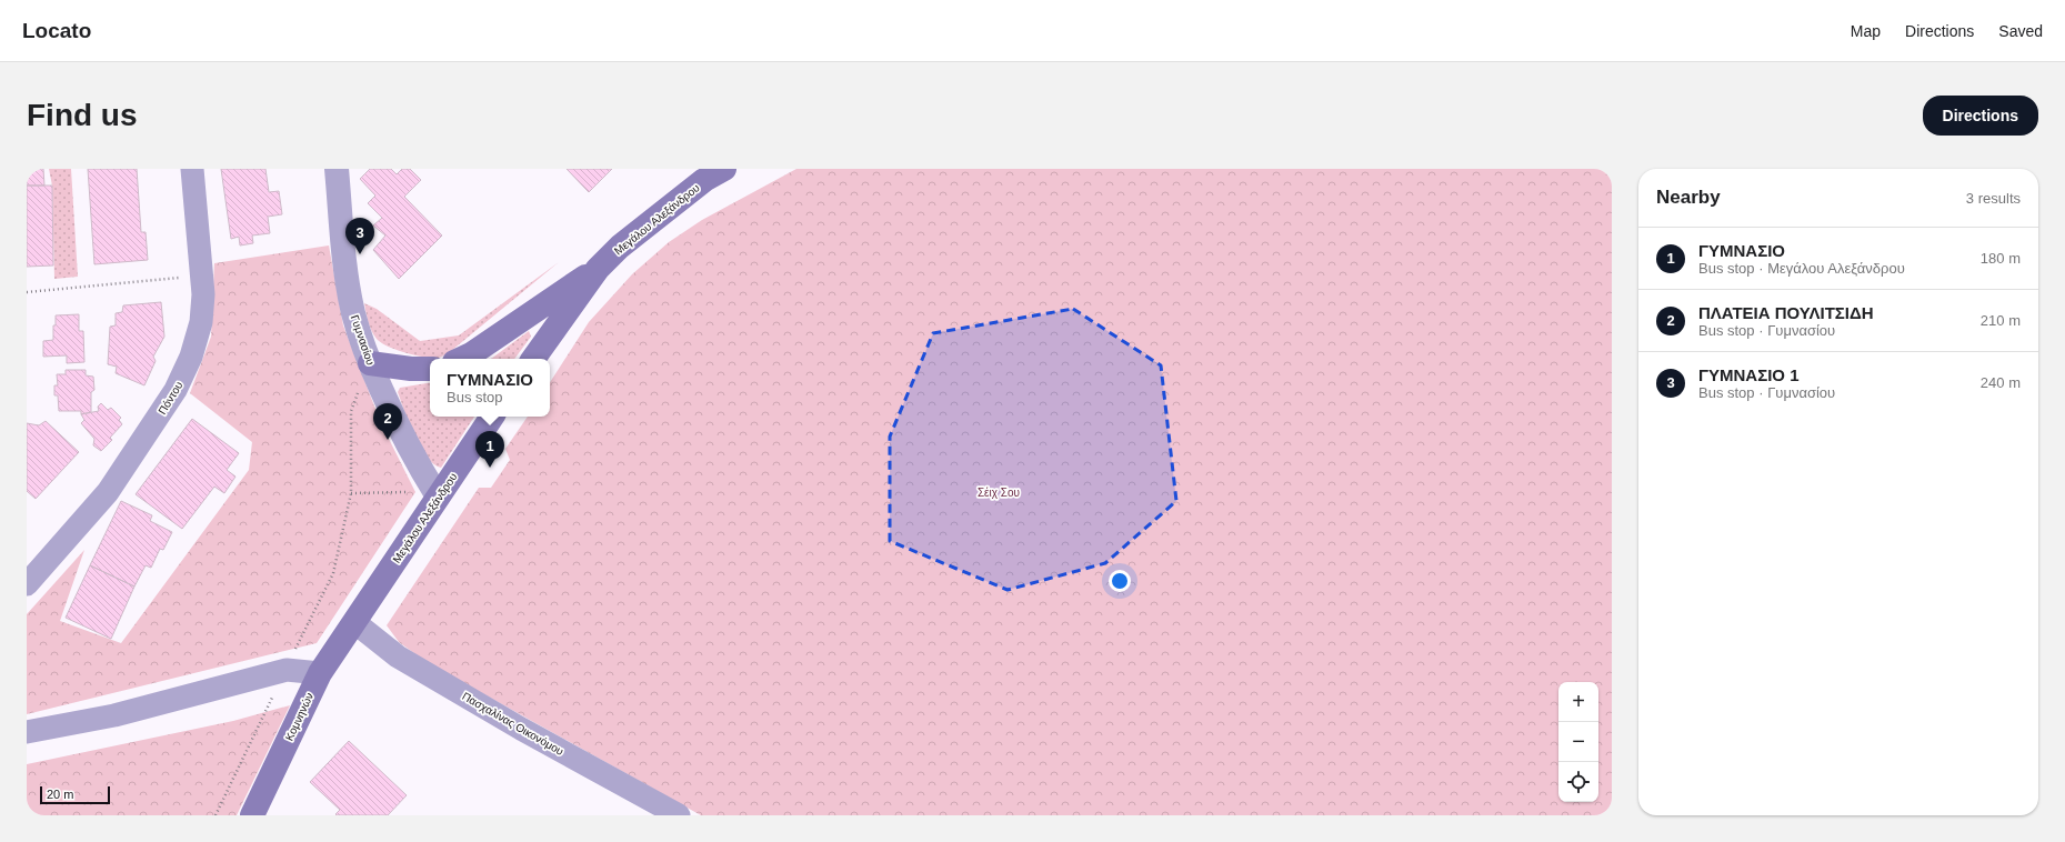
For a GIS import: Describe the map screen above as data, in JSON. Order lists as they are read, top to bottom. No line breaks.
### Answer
{"streets":{"main road":["Μεγάλου Αλεξάνδρου","Κομνηνών"],"street":["Γυμνασίου","Πόντου","Πασχαλίνας Οικονόμου"]},"crossings":[["Μεγάλου Αλεξάνδρου","Γυμνασίου"],["Μεγάλου Αλεξάνδρου","Κομνηνών"],["Μεγάλου Αλεξάνδρου","Πασχαλίνας Οικονόμου"],["Κομνηνών","Πασχαλίνας Οικονόμου"]],"parks":["Σέιχ Σου"],"scale_bar":"20 m","page":{"header":"Locato","nav":["Map","Directions","Saved"],"buttons":"Directions","title":"Find us","heading":["Nearby","3 results"],"pins":["3","2","1"],"list":[{"mark":"1","name":"ΓΥΜΝΑΣΙΟ","note":"Bus stop · Μεγάλου Αλεξάνδρου","value":"180 m"},{"mark":"2","name":"ΠΛΑΤΕΙΑ ΠΟΥΛΙΤΣΙΔΗ","note":"Bus stop · Γυμνασίου","value":"210 m"},{"mark":"3","name":"ΓΥΜΝΑΣΙΟ 1","note":"Bus stop · Γυμνασίου","value":"240 m"}],"popup":["ΓΥΜΝΑΣΙΟ","Bus stop"],"map_buttons":["+","−"],"scale":"20 m"}}
